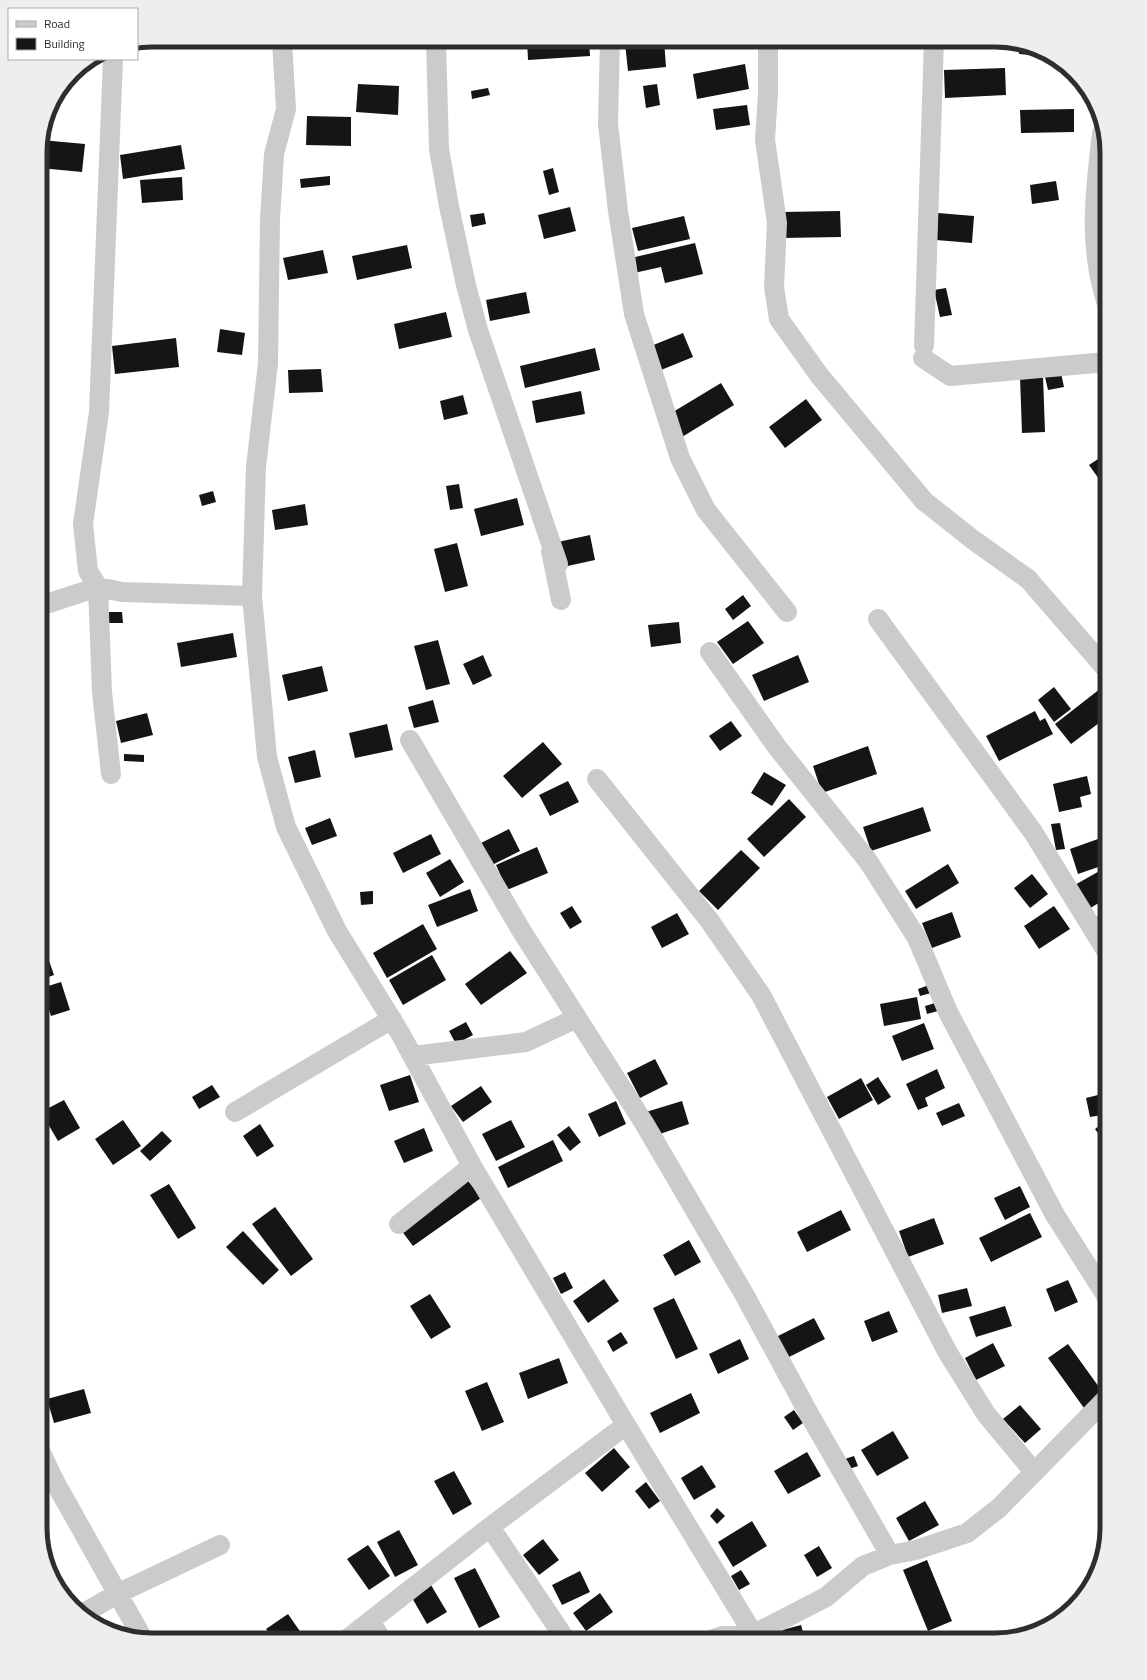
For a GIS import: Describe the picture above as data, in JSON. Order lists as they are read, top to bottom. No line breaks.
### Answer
{"legend":["Road","Building"]}
